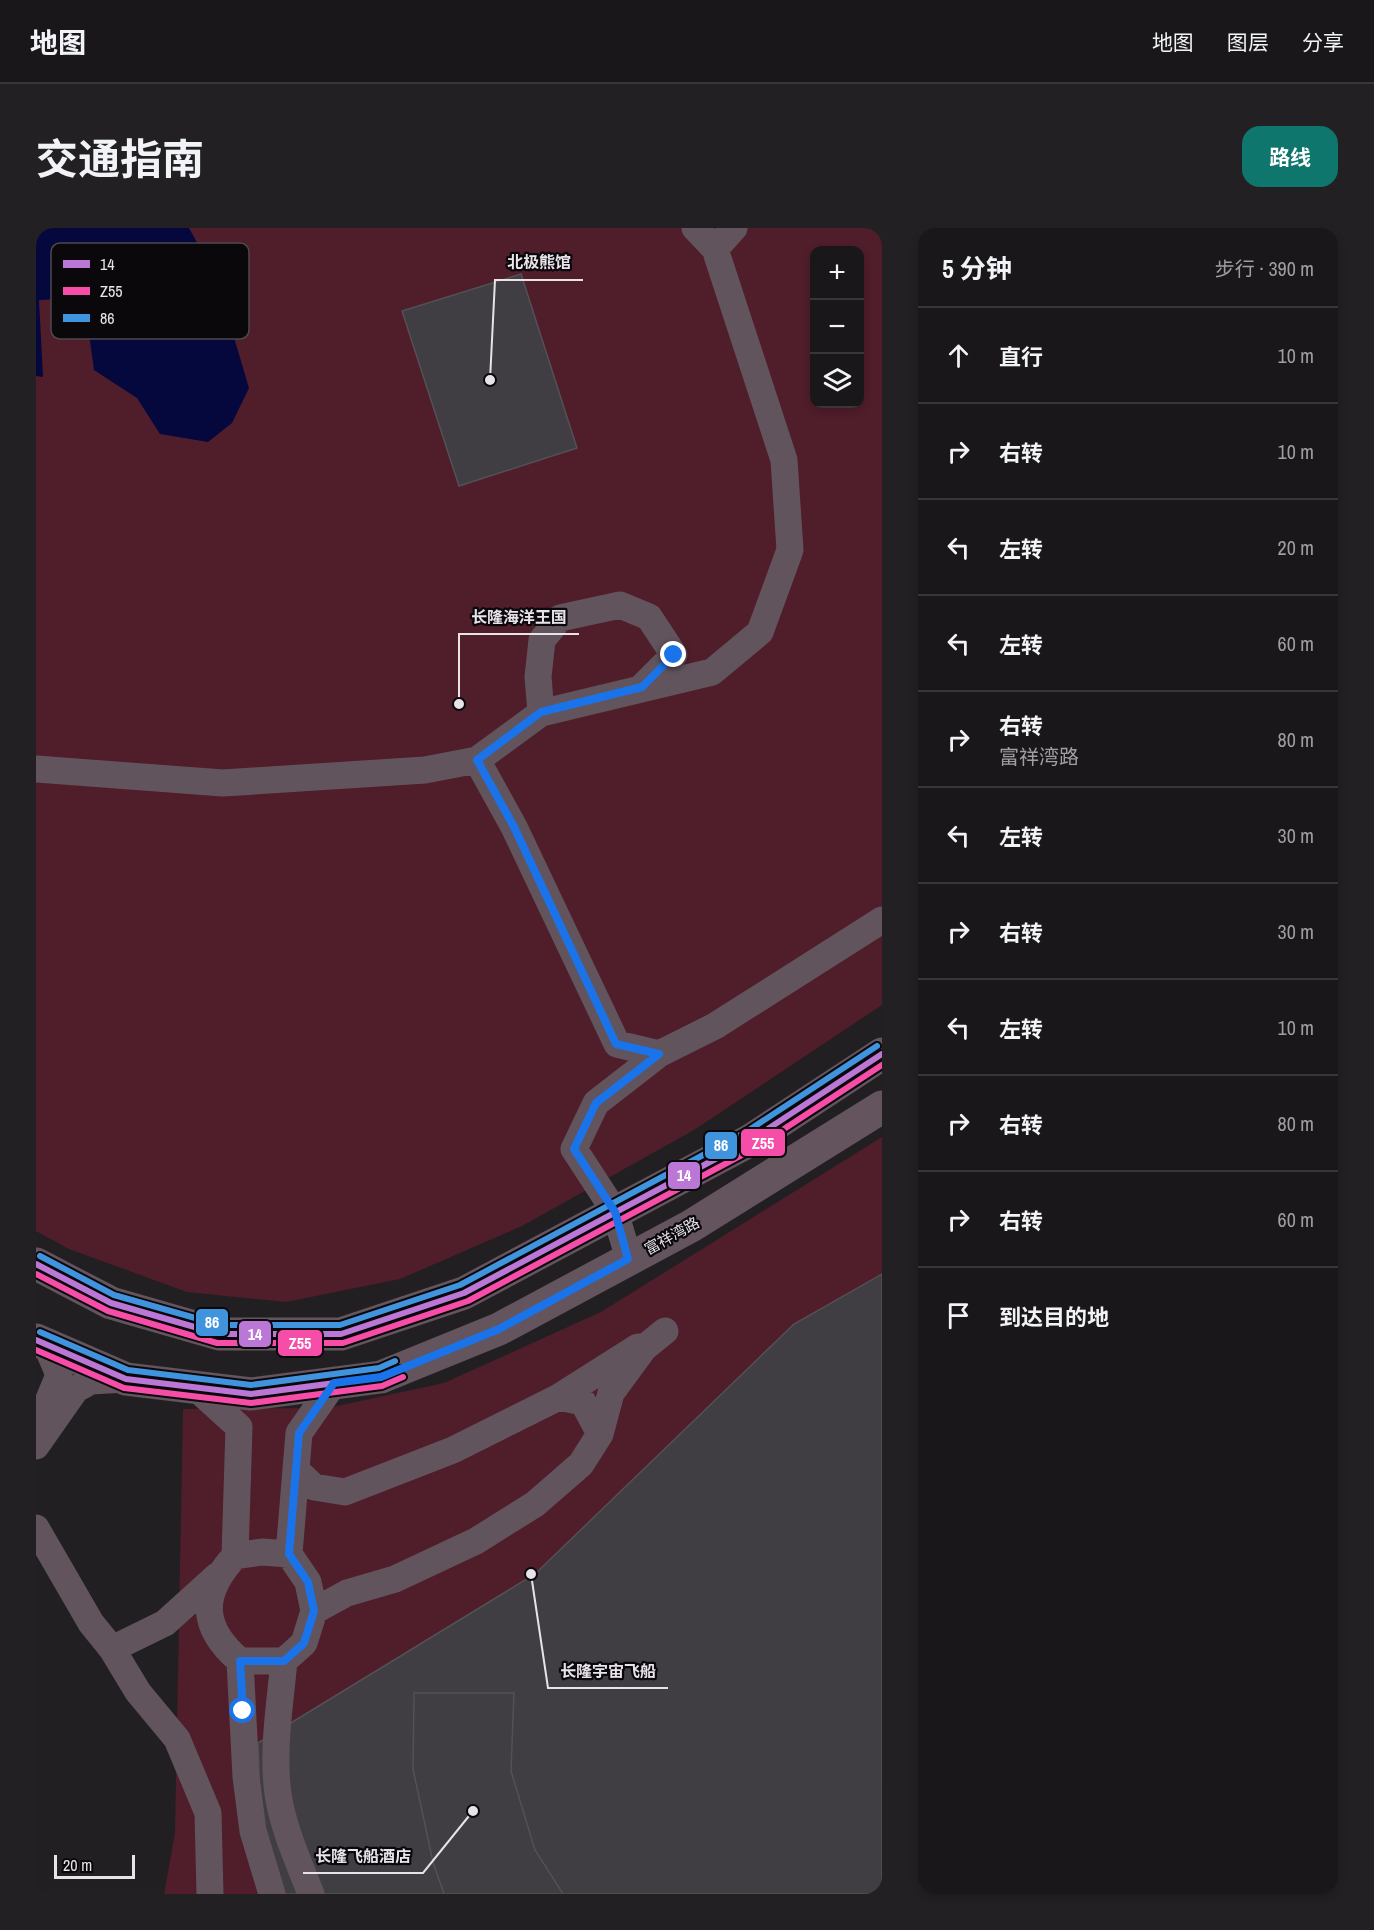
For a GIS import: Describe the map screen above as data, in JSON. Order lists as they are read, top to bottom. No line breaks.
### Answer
{"streets":{"main road":["富祥湾路"]},"places":["北极熊馆","长隆海洋王国","长隆宇宙飞船","长隆飞船酒店"],"lines":["transit line 86","transit line 14","transit line Z55"],"legend":["14","Z55","86"],"scale_bar":"20 m","page":{"header":"地图","nav":["地图","图层","分享"],"title":"交通指南","buttons":"路线","heading":["5 分钟","步行 · 390 m"],"map_buttons":["+","−"],"list":[["直行","10 m"],["右转","10 m"],["左转","20 m"],["左转","60 m"],["右转","富祥湾路","80 m"],["左转","30 m"],["右转","30 m"],["左转","10 m"],["右转","80 m"],["右转","60 m"],"到达目的地"],"scale":"20 m"}}
